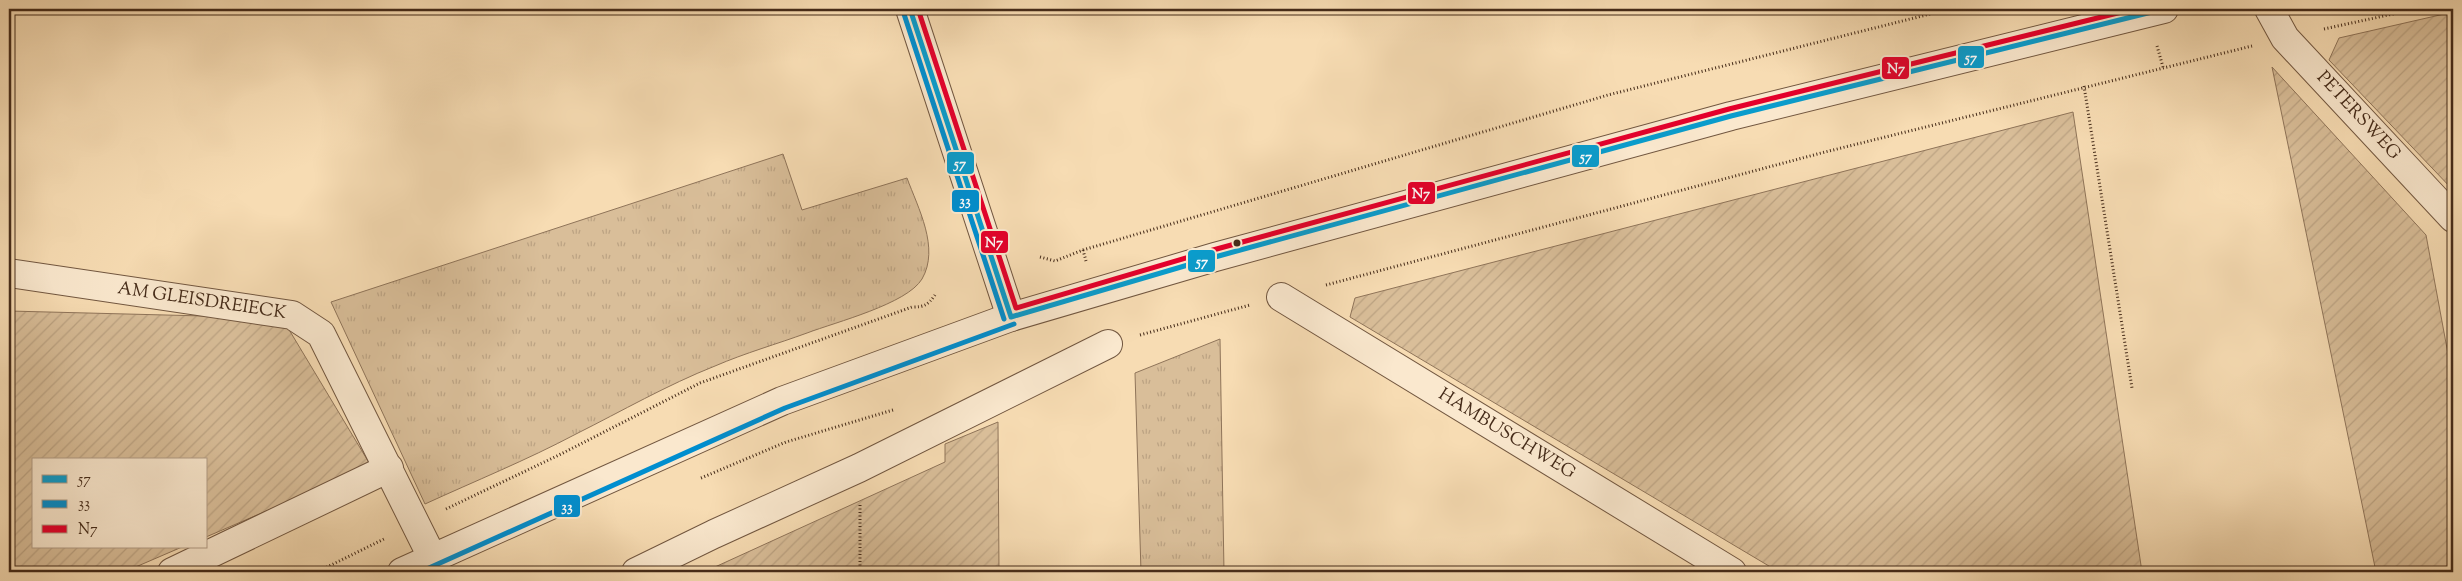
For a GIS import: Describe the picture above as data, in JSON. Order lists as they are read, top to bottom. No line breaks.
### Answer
{"streets":{"street":["PETERSWEG","AM GLEISDREIECK","HAMBUSCHWEG"]},"lines":["transit line 57","transit line N7","transit line 33"],"legend":["57","33","N7"]}
